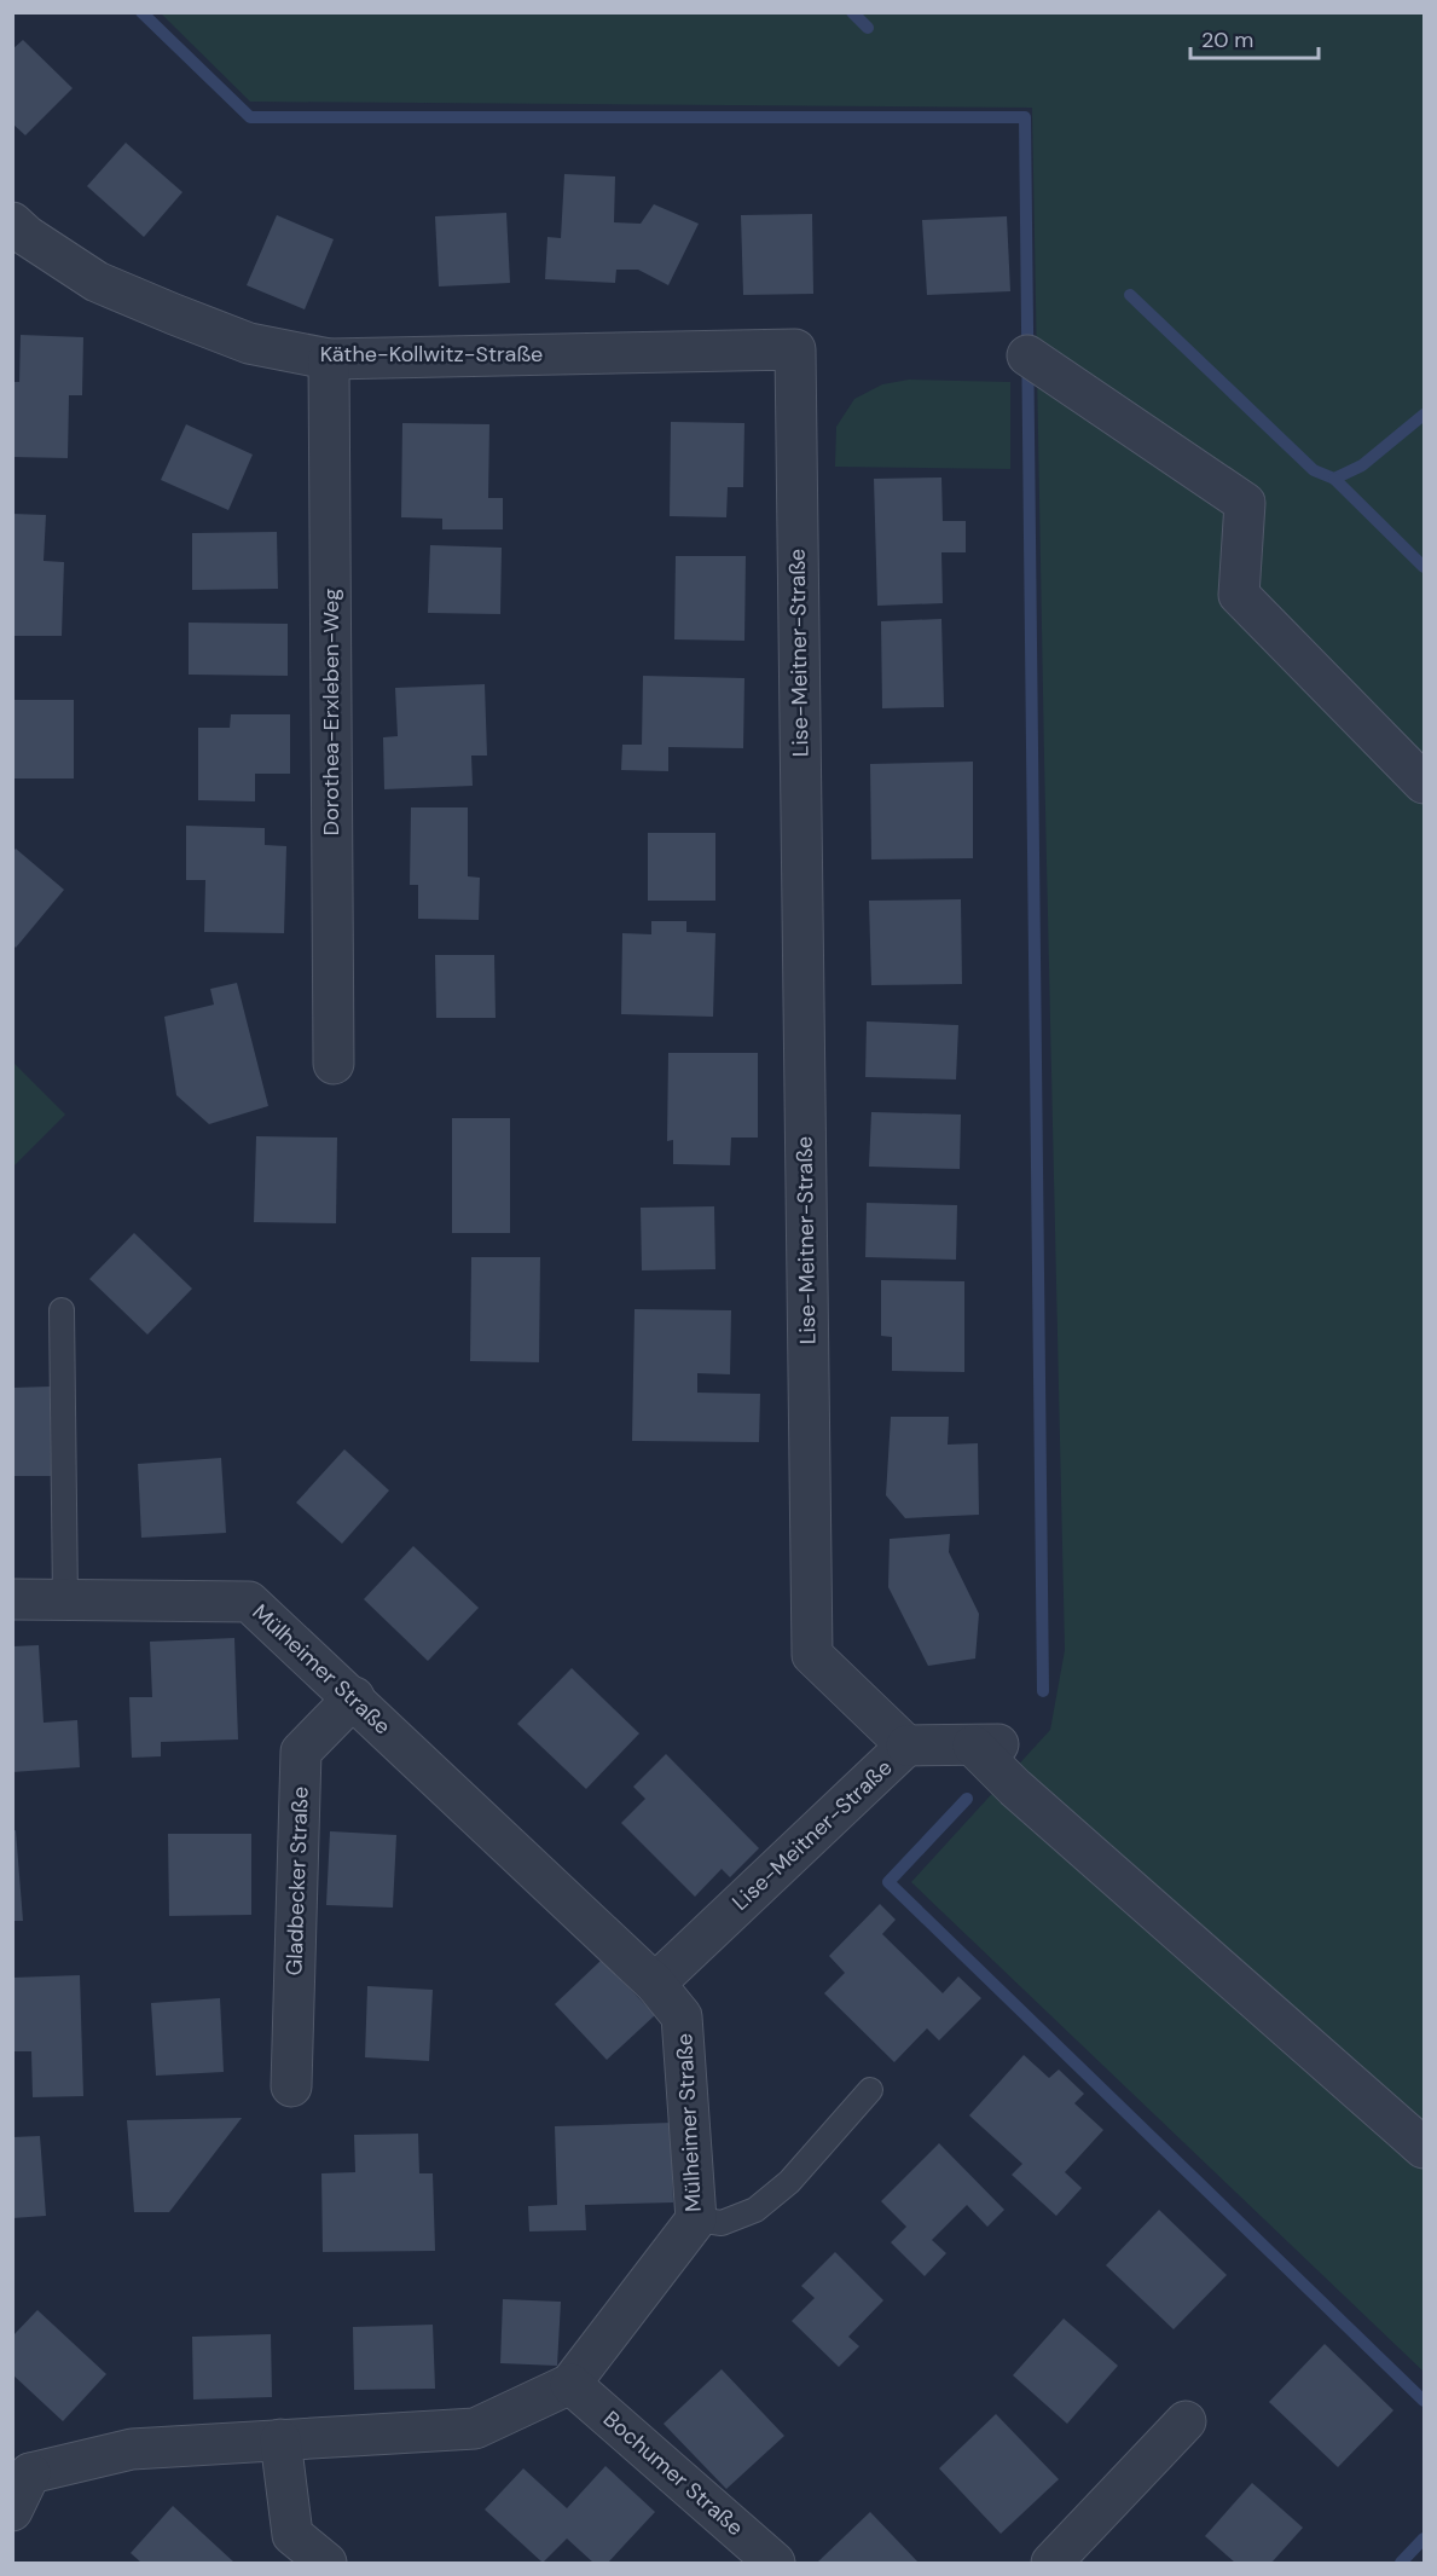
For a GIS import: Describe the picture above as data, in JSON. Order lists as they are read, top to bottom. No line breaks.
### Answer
{"streets":{"street":["Käthe-Kollwitz-Straße","Lise-Meitner-Straße","Dorothea-Erxleben-Weg","Mülheimer Straße","Gladbecker Straße","Bochumer Straße"]},"crossings":[["Käthe-Kollwitz-Straße","Lise-Meitner-Straße"],["Käthe-Kollwitz-Straße","Dorothea-Erxleben-Weg"],["Lise-Meitner-Straße","Mülheimer Straße"],["Mülheimer Straße","Gladbecker Straße"],["Mülheimer Straße","Bochumer Straße"]],"scale_bar":"20 m"}
